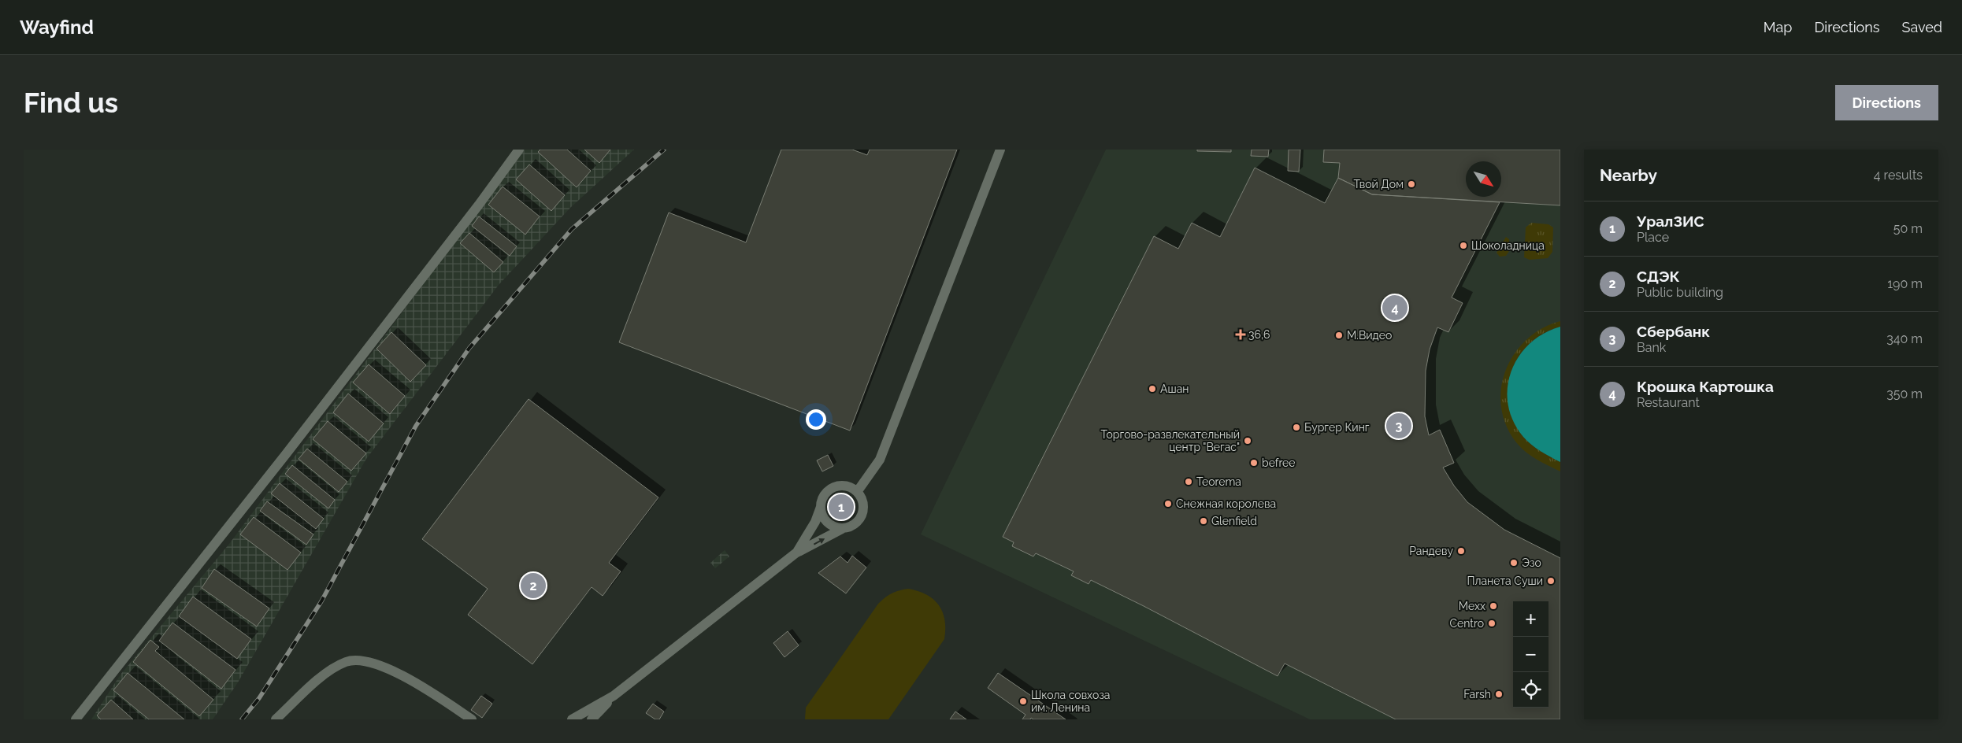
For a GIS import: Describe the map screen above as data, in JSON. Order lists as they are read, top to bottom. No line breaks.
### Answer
{"places":{"other":["Твой Дом","Шоколадница","М.Видео","Ашан","Бургер Кинг","Торгово-развлекательный центр \"Вегас\"","befree","Teorema","Снежная королева","Glenfield","Рандеву","Эзо","Планета Суши","Mexx","Centro","Farsh","Школа совхоза им. Ленина"],"health":["36,6"]},"north":"bottom right","page":{"header":"Wayfind","nav":["Map","Directions","Saved"],"buttons":"Directions","title":"Find us","heading":["Nearby","4 results"],"list":[{"mark":"1","name":"УралЗИС","note":"Place","value":"50 m"},{"mark":"2","name":"СДЭК","note":"Public building","value":"190 m"},{"mark":"3","name":"Сбербанк","note":"Bank","value":"340 m"},{"mark":"4","name":"Крошка Картошка","note":"Restaurant","value":"350 m"}],"pins":["4","3","1","2"],"map_buttons":["+","−"]}}
